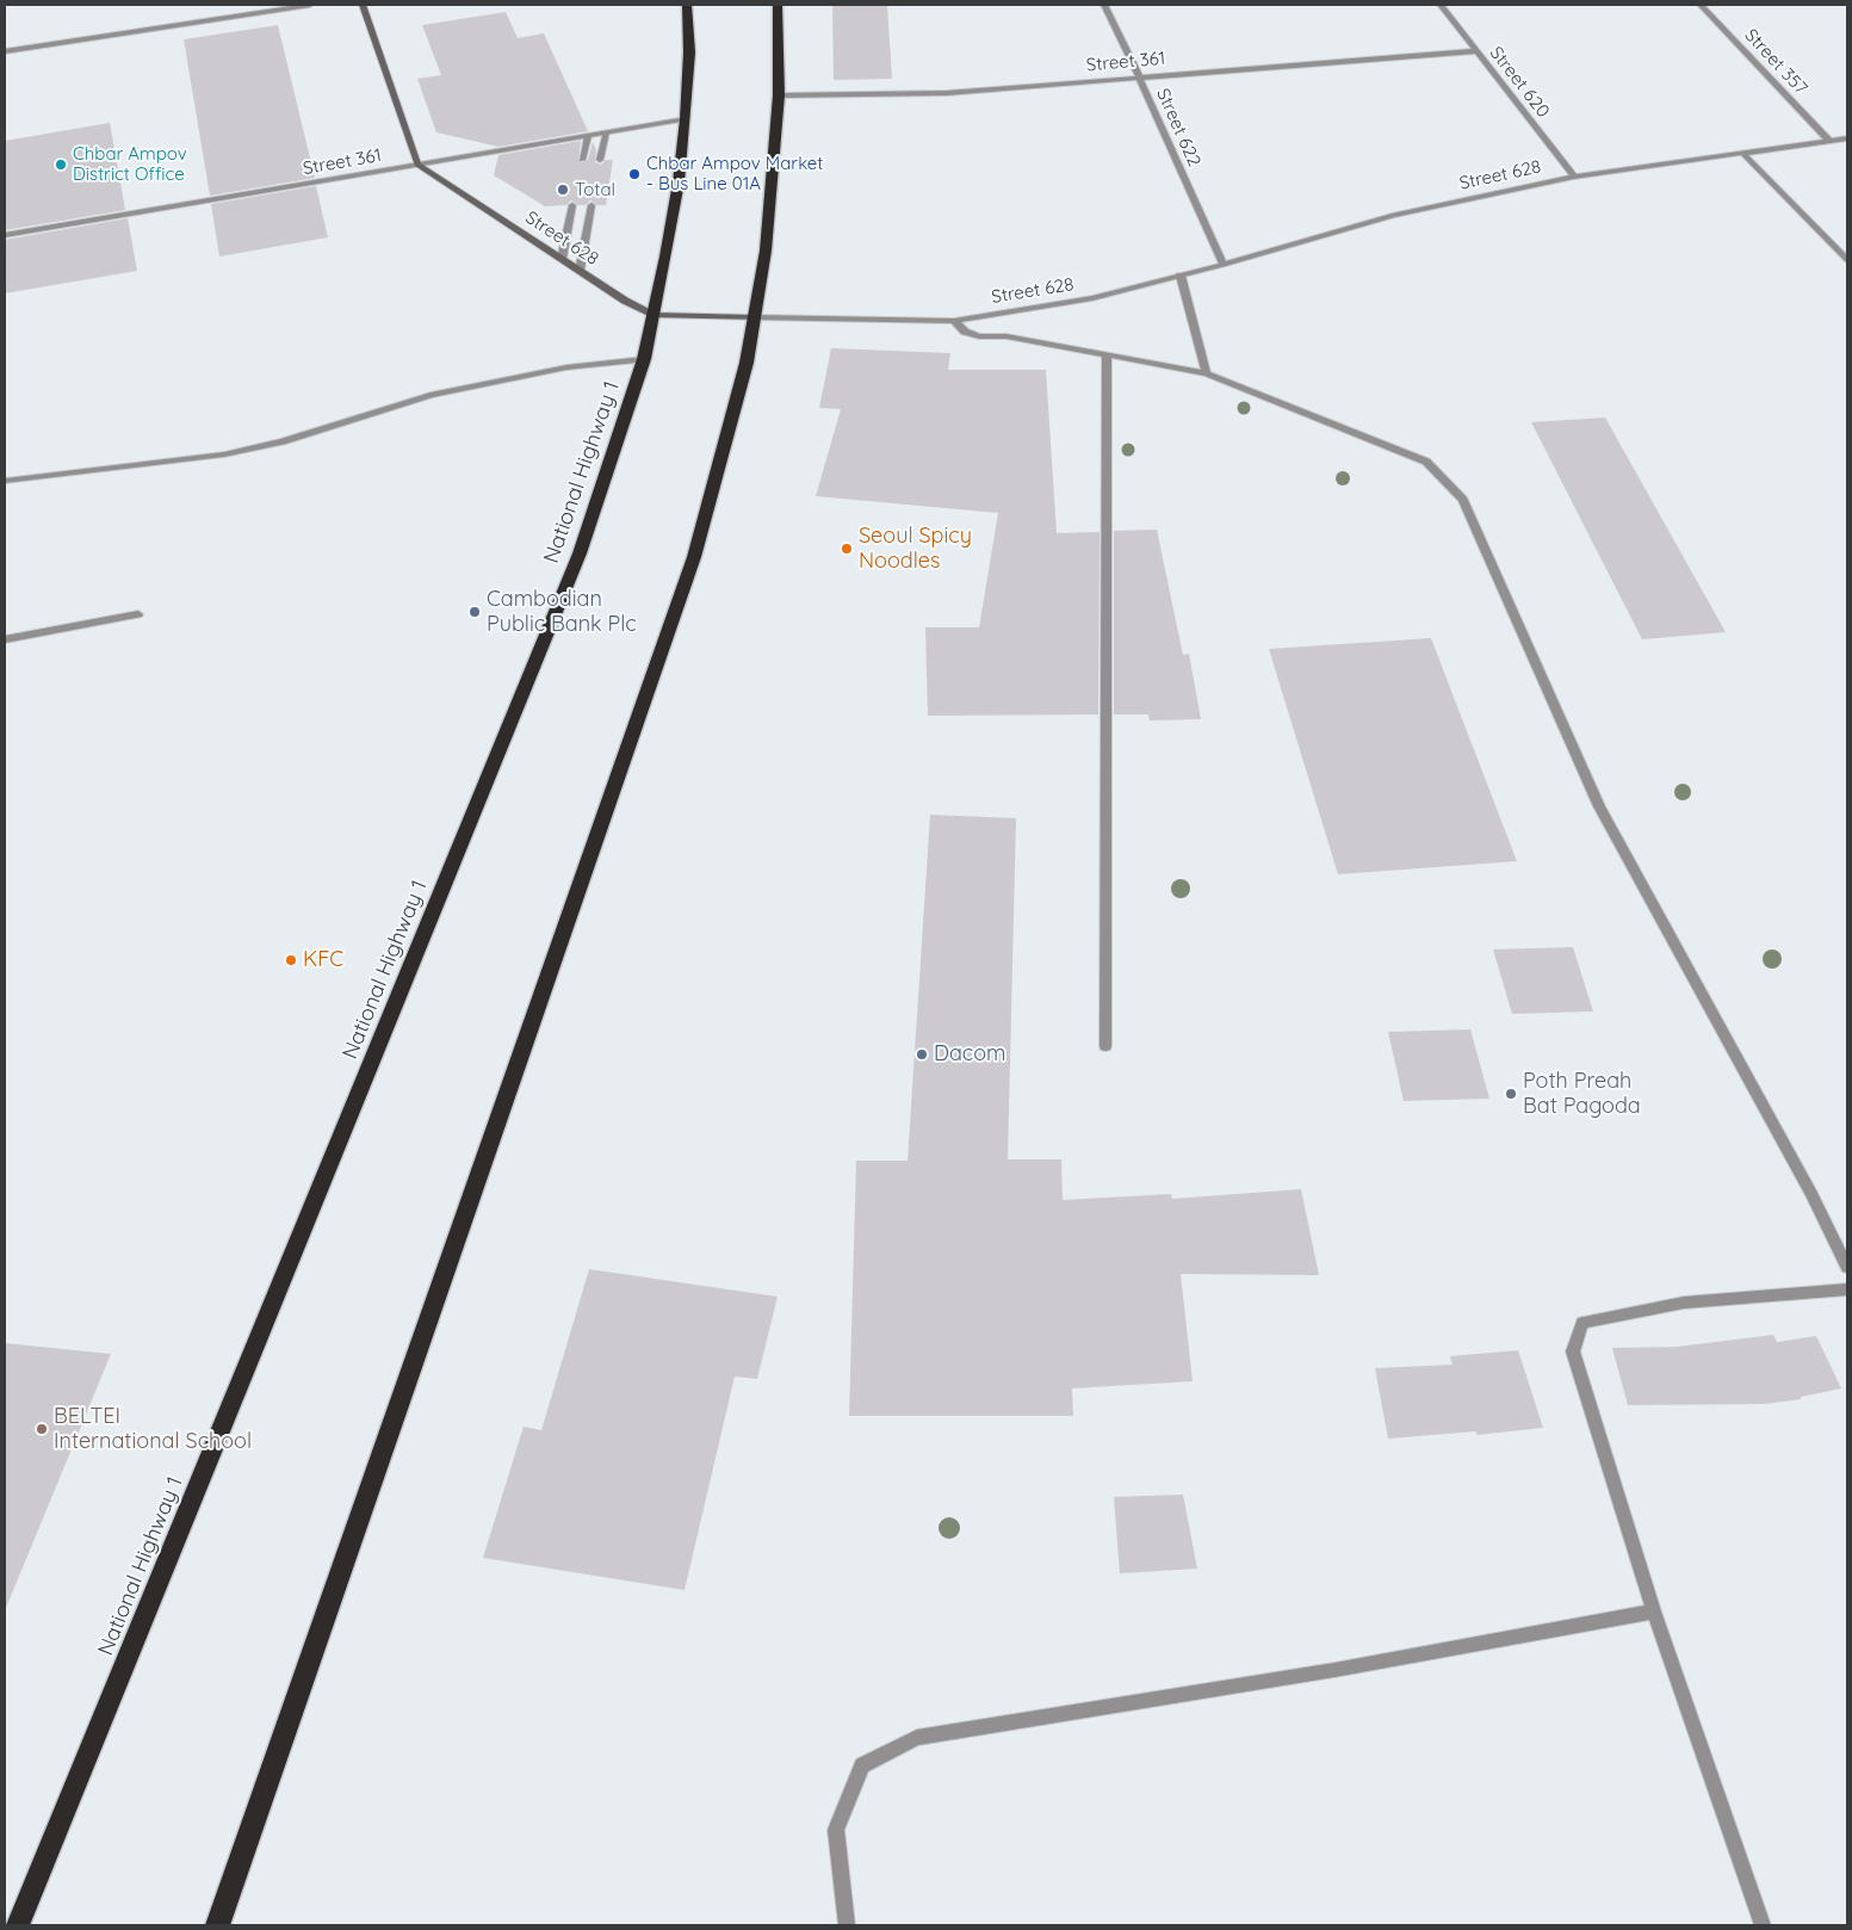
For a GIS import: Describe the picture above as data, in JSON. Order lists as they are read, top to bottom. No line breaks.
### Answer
{"streets":{"highway":["National Highway 1"],"street":["Street 361","Street 357","Street 620","Street 622","Street 628"]},"crossings":[["Street 361","Street 620"],["Street 361","Street 622"],["Street 361","Street 628"],["Street 361","National Highway 1"],["Street 357","Street 628"],["Street 620","Street 628"],["Street 622","Street 628"],["Street 628","National Highway 1"]],"places":["Chbar Ampov District Office","Chbar Ampov Market - Bus Line 01A","Total","Seoul Spicy Noodles","Cambodian Public Bank Plc","KFC","Dacom","Poth Preah Bat Pagoda","BELTEI International School"]}
